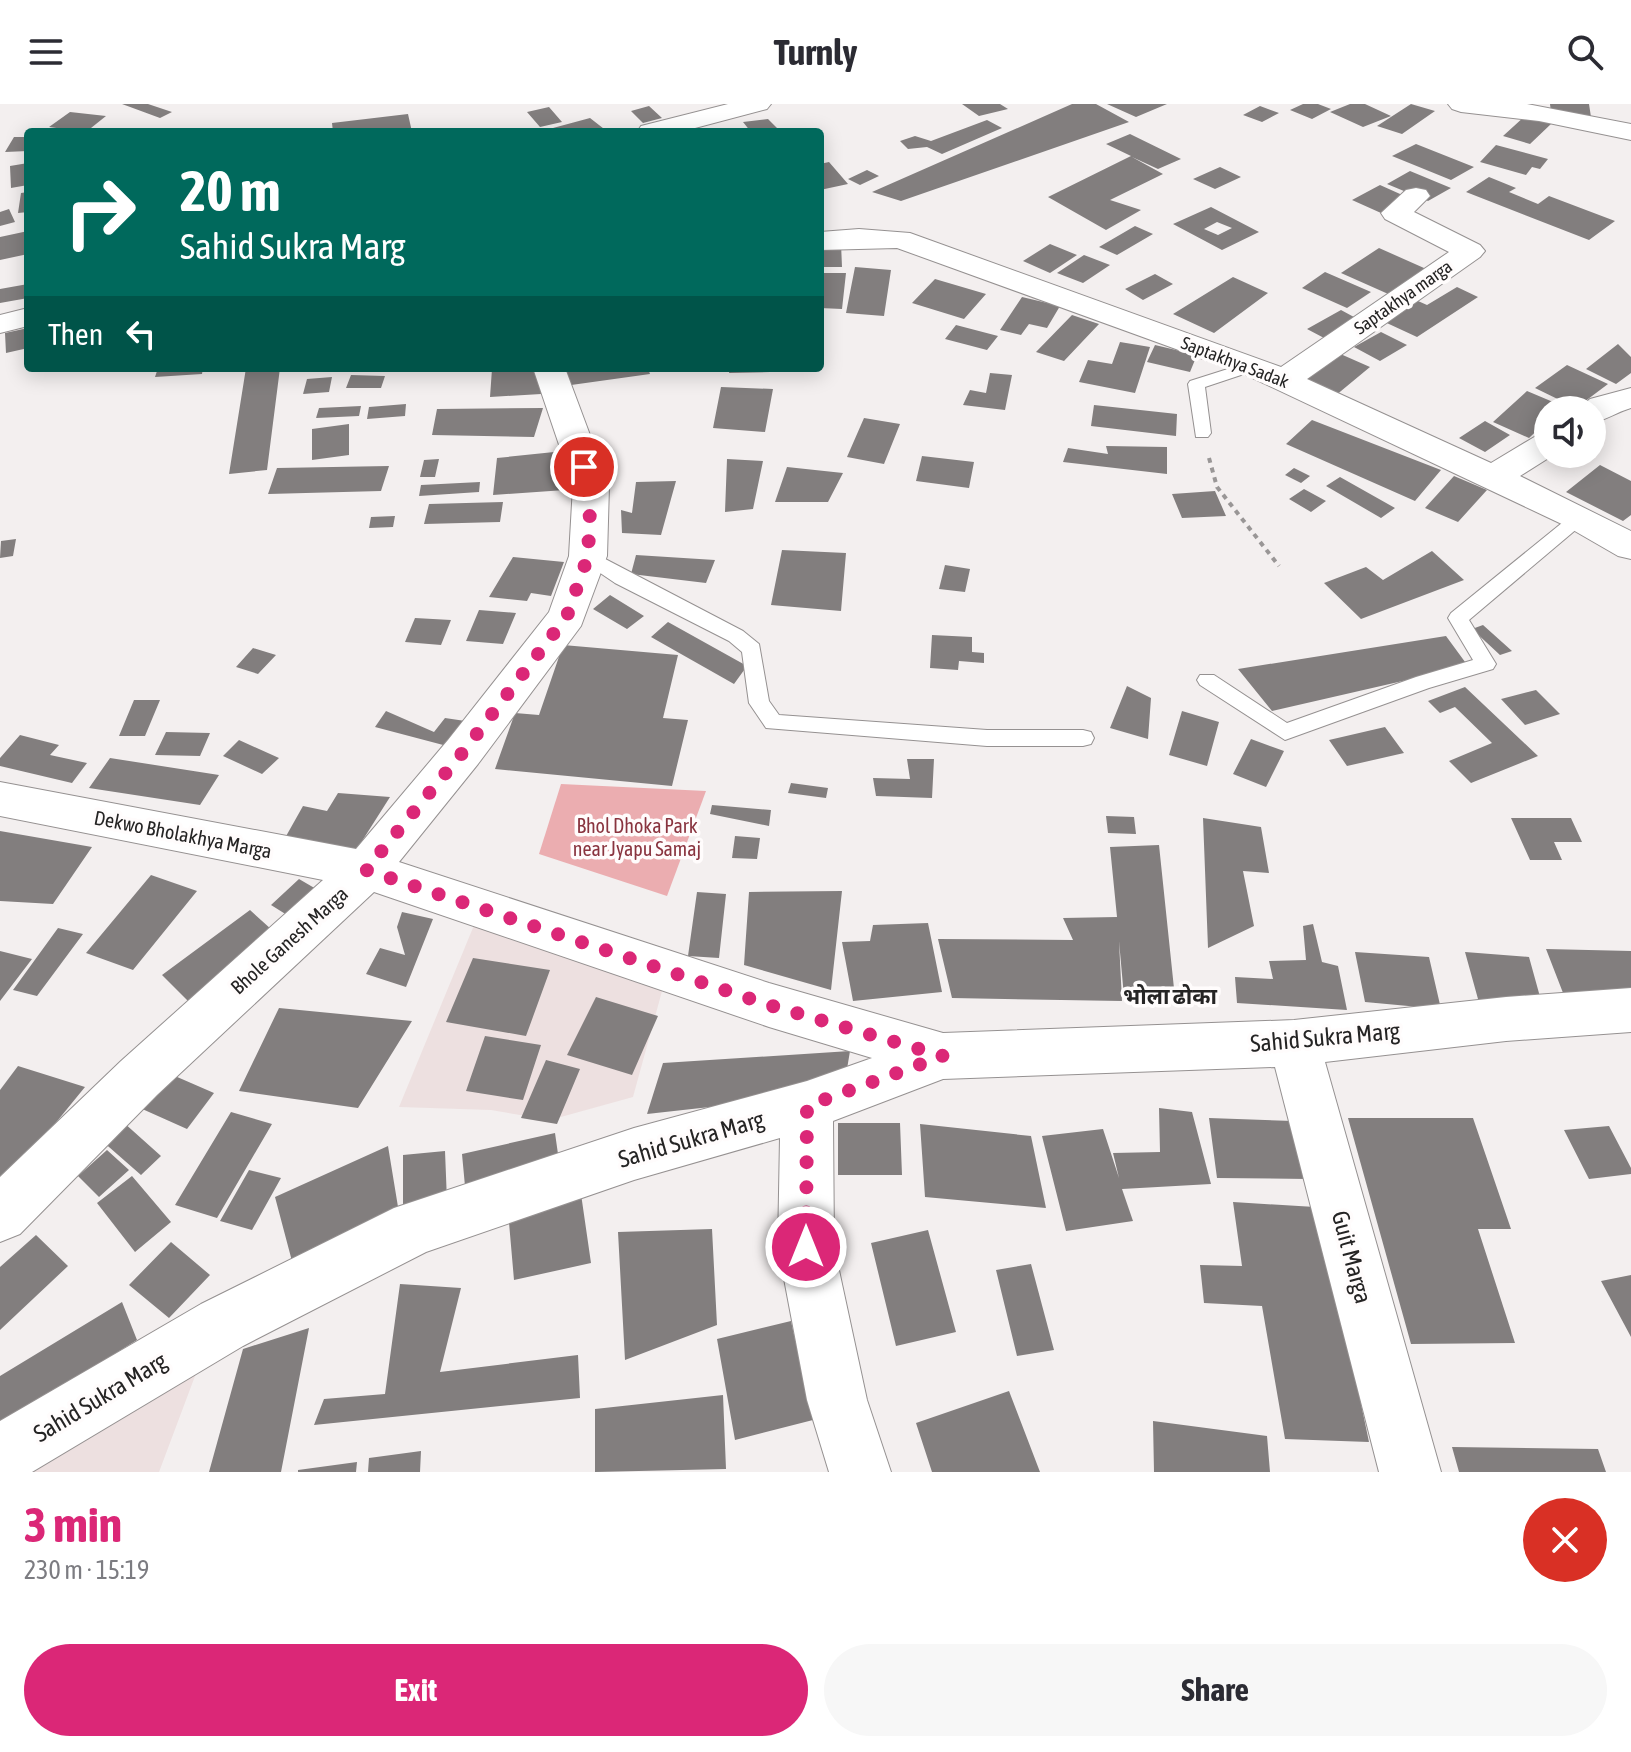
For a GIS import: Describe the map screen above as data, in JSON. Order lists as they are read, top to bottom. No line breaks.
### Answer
{"streets":{"street":["Saptakhya marga","Saptakhya Sadak","Dekwo Bholakhya Marga","Bhole Ganesh Marga","Sahid Sukra Marg","Guit Marga"]},"crossings":[["Saptakhya marga","Saptakhya Sadak"],["Dekwo Bholakhya Marga","Bhole Ganesh Marga"],["Dekwo Bholakhya Marga","Sahid Sukra Marg"],["Sahid Sukra Marg","Guit Marga"]],"districts":["भोला ढोका"],"parks":["Bhol Dhoka Park near Jyapu Samaj"],"page":{"header":"Turnly","turn":["20 m","Sahid Sukra Marg"],"then":"Then","heading":["3 min","230 m · 15:19"],"buttons":["Exit","Share"]}}
